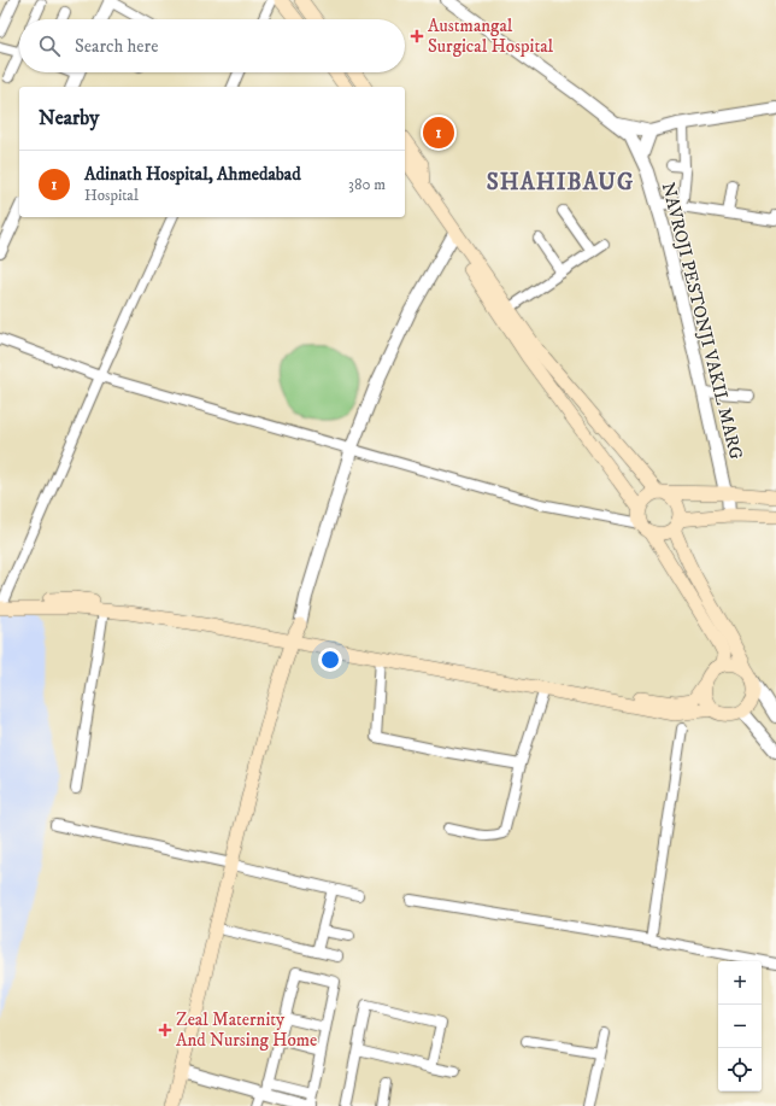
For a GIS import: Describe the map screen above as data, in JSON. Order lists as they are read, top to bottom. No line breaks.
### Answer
{"streets":{"street":["NAVROJI PESTONJI VAKIL MARG"]},"districts":["SHAHIBAUG"],"places":{"health":["Austmangal Surgical Hospital","Zeal Maternity And Nursing Home"]},"page":{"search":"Search here","heading":"Nearby","pins":"1","list":[{"mark":"1","name":"Adinath Hospital, Ahmedabad","note":"Hospital","value":"380 m"}],"map_buttons":["+","−"]}}
